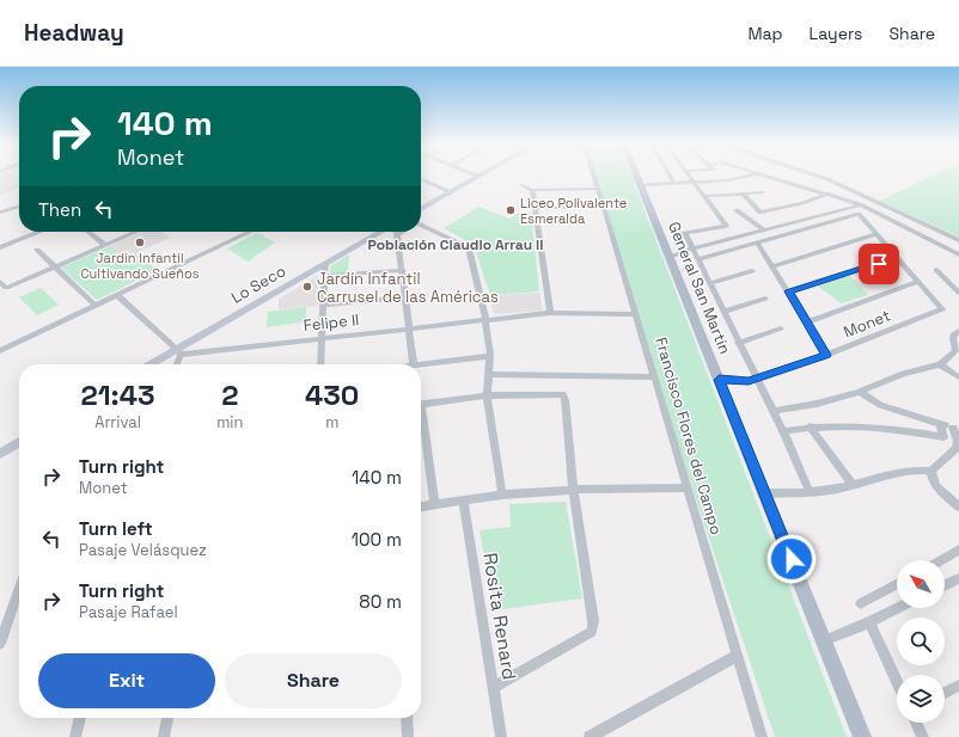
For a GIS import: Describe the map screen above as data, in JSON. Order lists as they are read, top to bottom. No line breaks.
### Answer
{"streets":{"main road":["Lo Seco","General San Martín"],"street":["Felipe II","Monet","Francisco Flores del Campo","Rosita Renard"]},"crossings":[["Lo Seco","Felipe II"],["General San Martín","Monet"],["Felipe II","Francisco Flores del Campo"]],"districts":["Población Claudio Arrau II"],"places":["Liceo Polivalente Esmeralda","Jardín Infantil Cultivando Sueños","Jardín Infantil Carrusel de las Américas"],"north":"top left","page":{"header":"Headway","nav":["Map","Layers","Share"],"turn":["140 m","Monet"],"then":"Then","eta":["21:43","Arrival","2","min","430","m"],"list":[{"name":"Turn right","note":"Monet","value":"140 m"},{"name":"Turn left","note":"Pasaje Velásquez","value":"100 m"},{"name":"Turn right","note":"Pasaje Rafael","value":"80 m"}],"buttons":["Exit","Share"]}}
